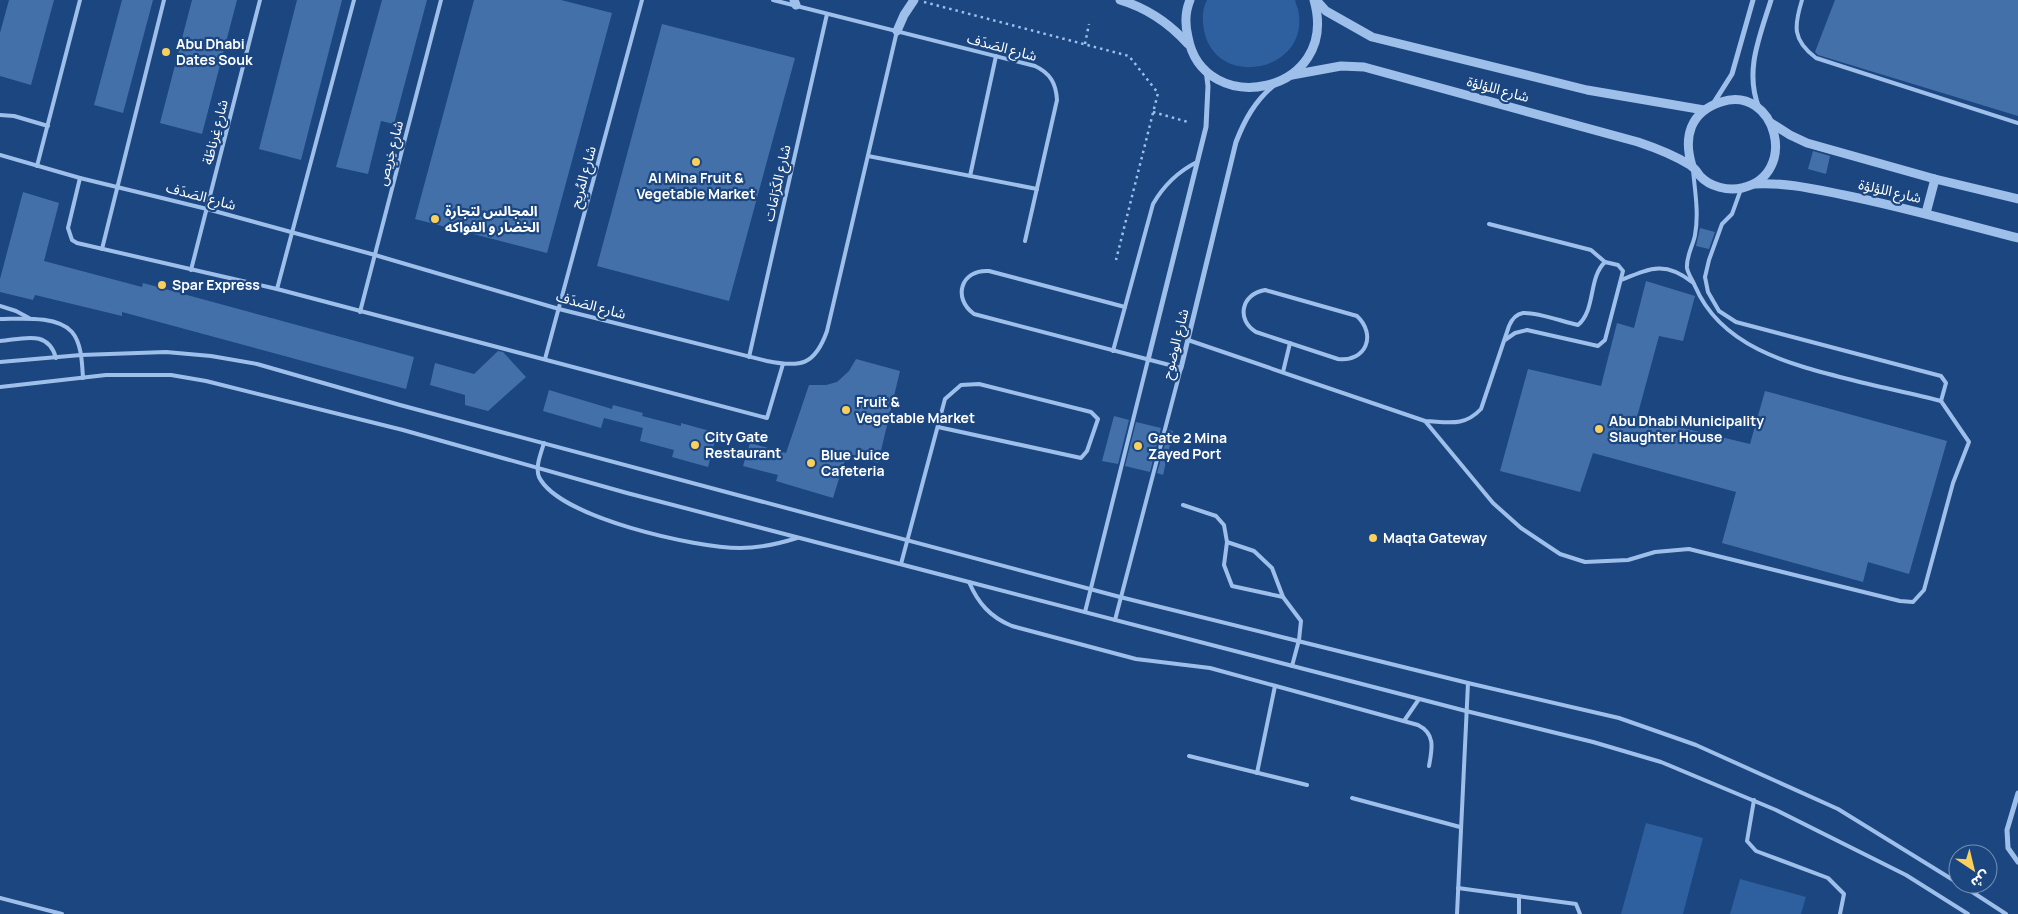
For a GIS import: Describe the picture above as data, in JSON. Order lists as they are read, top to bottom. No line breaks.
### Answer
{"streets":{"street":["شارع اللؤلؤة","شارع الوضوح"],"lane":["شارع الصَدَف","شارع غِرناطَة","شارع خِرِيص","شارع المُرِيح","شارع الكَرَامَات"]},"crossings":[["شارع الصَدَف","شارع غِرناطَة"],["شارع الصَدَف","شارع خِرِيص"],["شارع الصَدَف","شارع المُرِيح"],["شارع الصَدَف","شارع الكَرَامَات"]],"places":["Abu Dhabi Dates Souk","Al Mina Fruit & Vegetable Market","المجالس لتجارة الخضار و الفواكه","Spar Express","Fruit & Vegetable Market","Abu Dhabi Municipality Slaughter House","City Gate Restaurant","Gate 2 Mina Zayed Port","Blue Juice Cafeteria","Maqta Gateway"],"north":"bottom right"}
